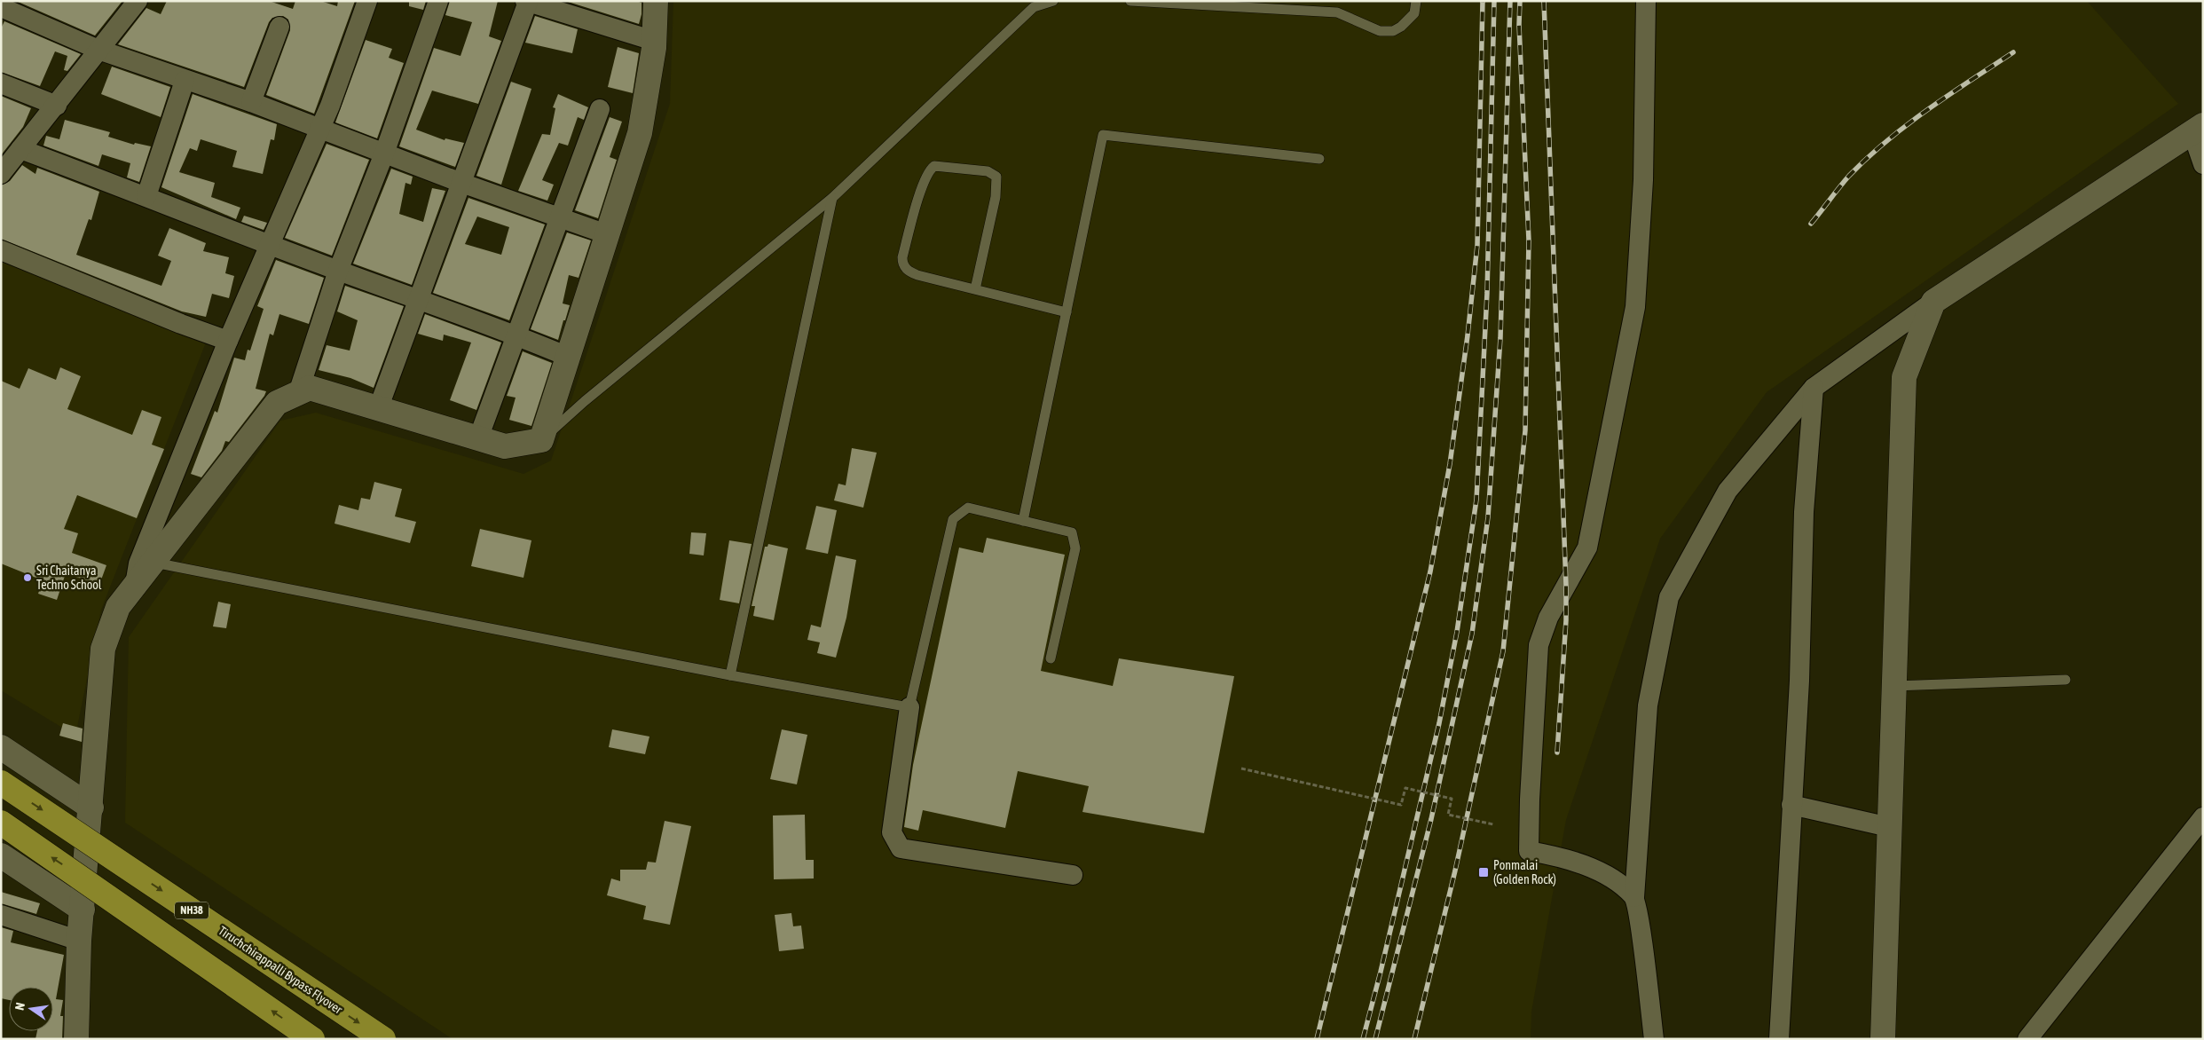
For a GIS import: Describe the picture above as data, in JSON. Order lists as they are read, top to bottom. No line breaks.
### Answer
{"streets":{"highway":["NH38","Tiruchchirappalli Bypass Flyover"]},"places":{"other":["Sri Chaitanya Techno School"],"transit":["Ponmalai (Golden Rock)"]},"north":"left"}
